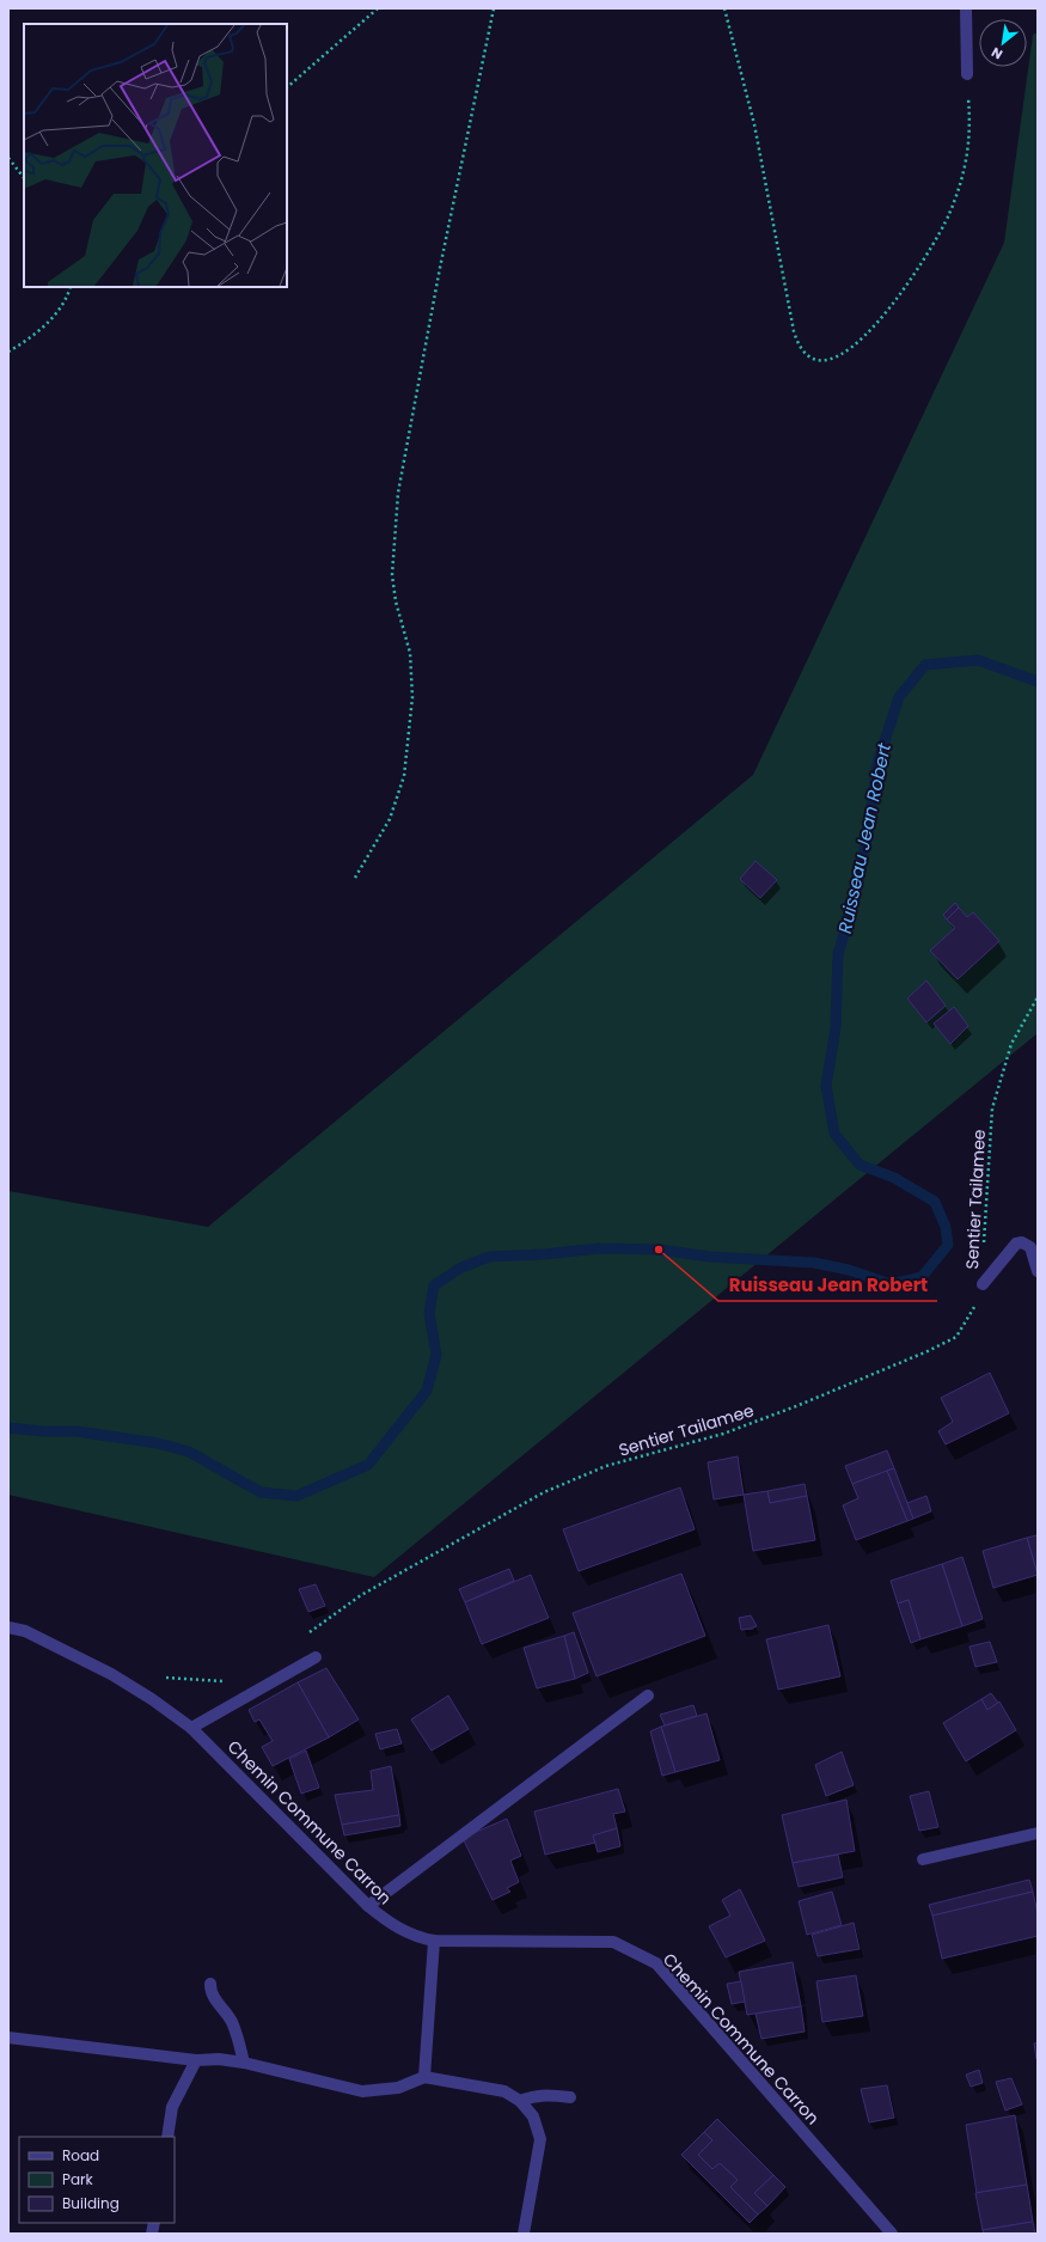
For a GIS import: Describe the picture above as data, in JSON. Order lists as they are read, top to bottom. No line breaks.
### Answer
{"streets":{"street":["Chemin Commune Carron"],"path":["Sentier Tailamee"]},"water":["Ruisseau Jean Robert"],"places":["Ruisseau Jean Robert"],"legend":["Road","Park","Building"],"north":"bottom left"}
